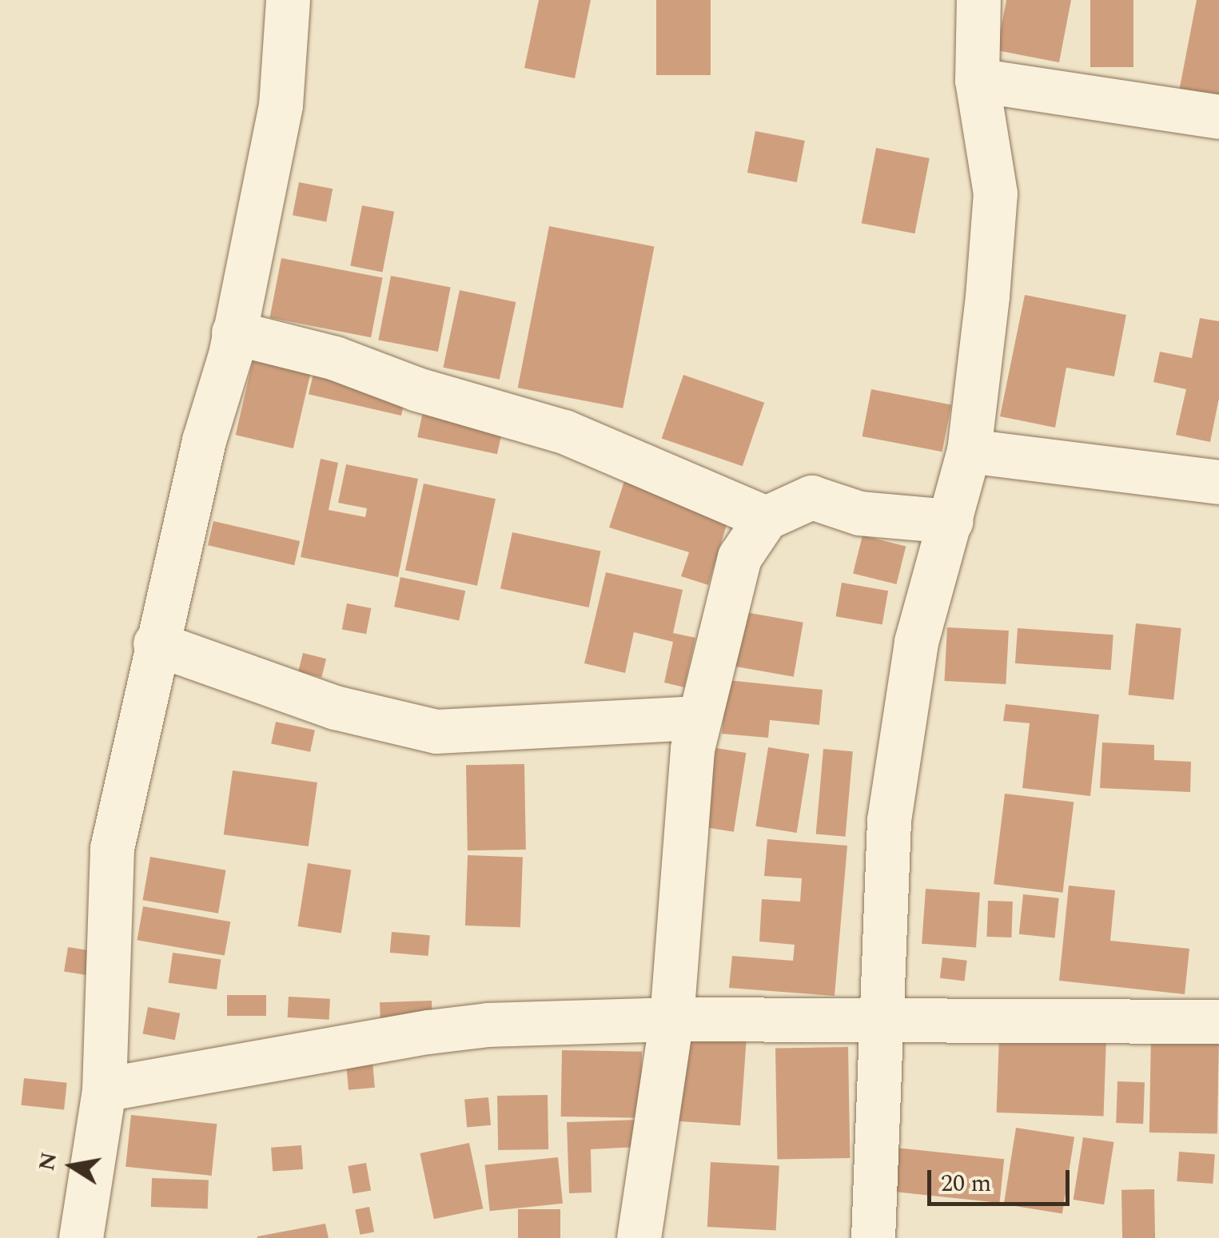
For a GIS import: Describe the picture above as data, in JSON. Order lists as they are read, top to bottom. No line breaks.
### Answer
{"scale_bar":"20 m","north":"left"}
